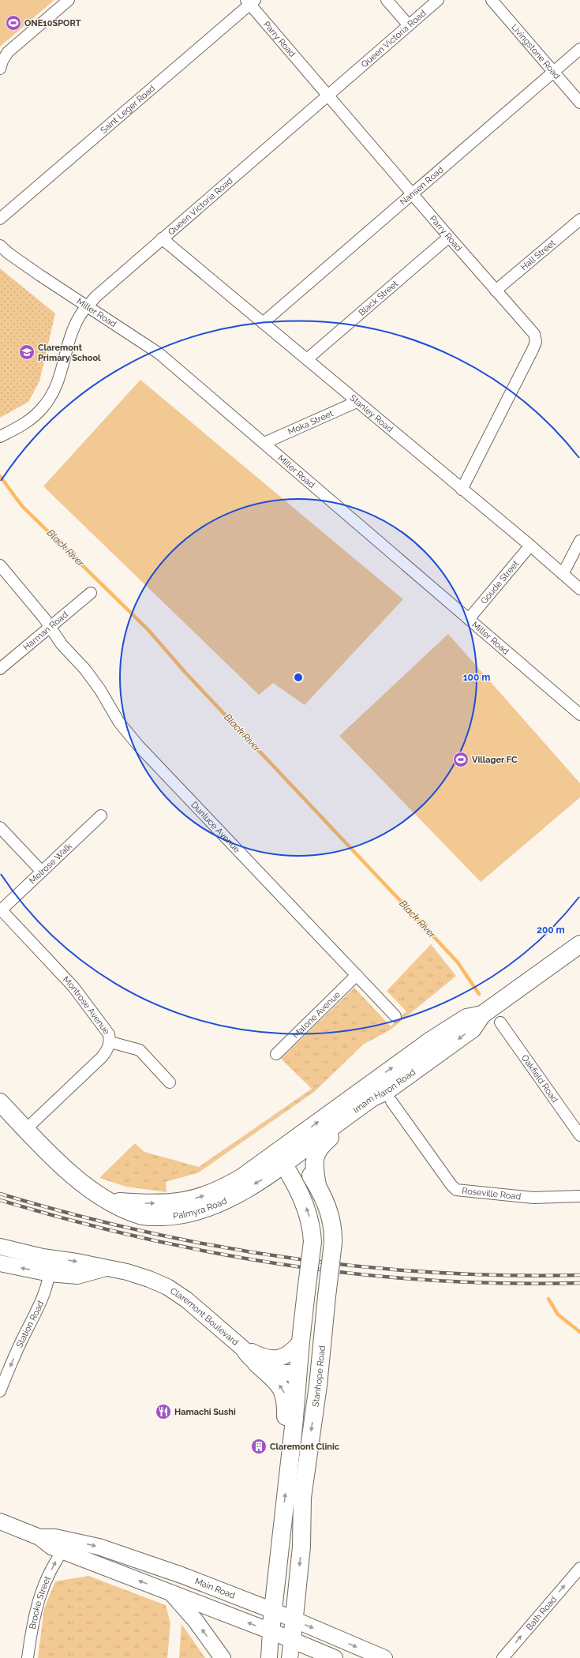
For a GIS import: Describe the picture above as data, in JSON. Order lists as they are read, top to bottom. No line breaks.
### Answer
{"streets":{"main road":["Imam Haron Road","Palmyra Road","Claremont Boulevard","Stanhope Road","Main Road"],"street":["Parry Road","Queen Victoria Road","Livingstone Road","Saint Leger Road","Nansen Road","Hall Street","Black Street","Miller Road","Stanley Road","Moka Street","Goude Street","Harman Road","Dunluce Avenue","Melrose Walk","Montrose Avenue","Malone Avenue","Oakfield Road","Roseville Road","Station Road","Brooke Street","Bath Road"]},"crossings":[["Parry Road","Queen Victoria Road"],["Parry Road","Saint Leger Road"],["Parry Road","Nansen Road"],["Parry Road","Hall Street"],["Parry Road","Black Street"],["Parry Road","Stanley Road"],["Queen Victoria Road","Miller Road"],["Queen Victoria Road","Stanley Road"],["Livingstone Road","Nansen Road"],["Nansen Road","Stanley Road"],["Black Street","Stanley Road"],["Miller Road","Moka Street"],["Miller Road","Goude Street"],["Stanley Road","Moka Street"],["Stanley Road","Goude Street"],["Harman Road","Dunluce Avenue"],["Dunluce Avenue","Malone Avenue"],["Melrose Walk","Montrose Avenue"],["Montrose Avenue","Palmyra Road"],["Imam Haron Road","Roseville Road"],["Imam Haron Road","Palmyra Road"],["Imam Haron Road","Stanhope Road"],["Claremont Boulevard","Station Road"],["Stanhope Road","Main Road"],["Main Road","Brooke Street"]],"one_way":["Station Road","Brooke Street","Bath Road"],"water":["Black River"],"places":{"sports":["ONE10SPORT","Villager FC"],"school or university":["Claremont Primary School"],"restaurant":["Hamachi Sushi"],"building":["Claremont Clinic"]},"rings":["100 m","200 m"]}
